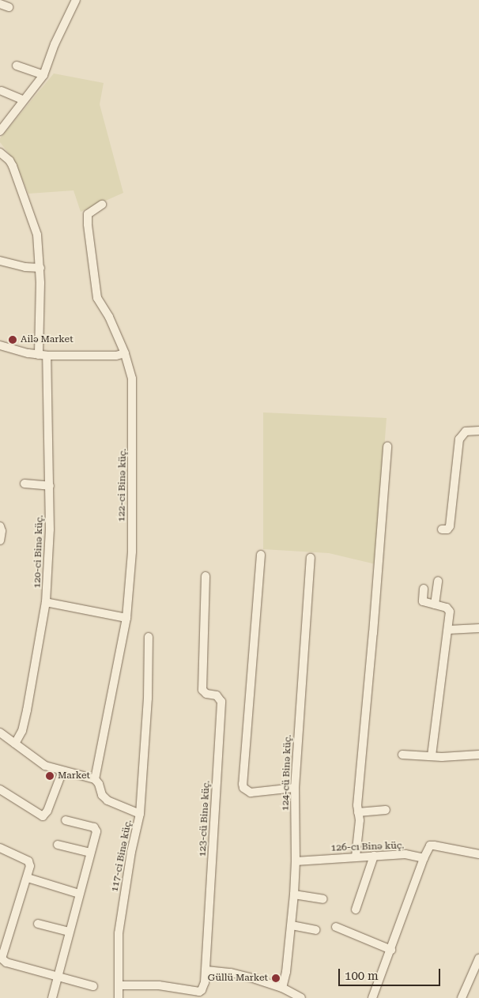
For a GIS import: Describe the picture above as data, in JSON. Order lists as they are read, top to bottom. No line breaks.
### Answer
{"streets":{"street":["122-ci Binə küç.","120-ci Binə küç.","124-cü Binə küç.","123-cü Binə küç.","126-cı Binə küç.","117-ci Binə küç."]},"crossings":[["122-ci Binə küç.","117-ci Binə küç."],["124-cü Binə küç.","126-cı Binə küç."],["123-cü Binə küç.","117-ci Binə küç."]],"places":["Ailә Market","Market","Güllü Market"],"scale_bar":"100 m"}
